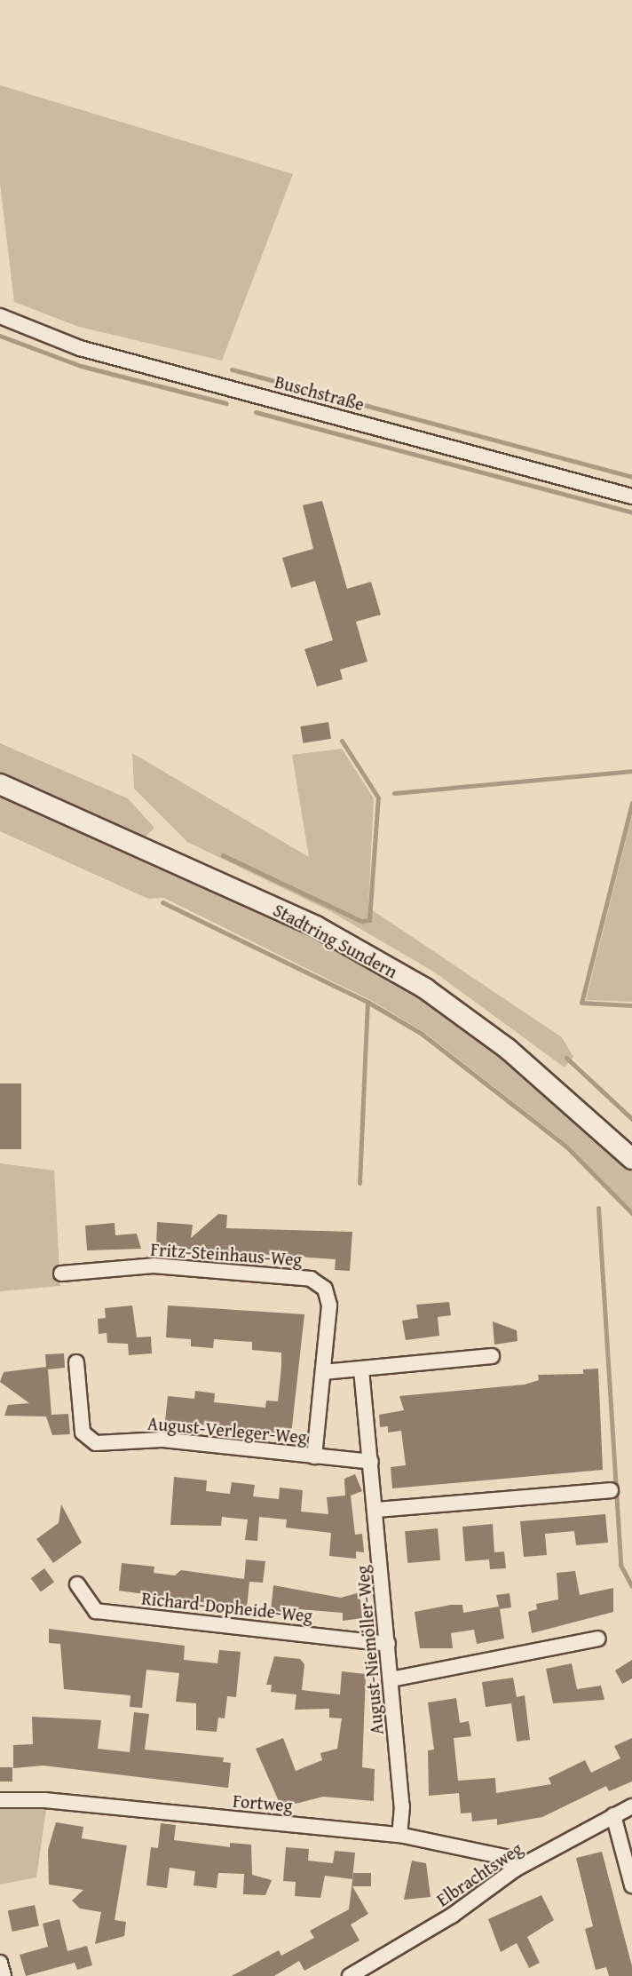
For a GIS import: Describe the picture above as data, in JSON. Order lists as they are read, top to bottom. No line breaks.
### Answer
{"streets":{"main road":["Stadtring Sundern"],"street":["Buschstraße","Fritz-Steinhaus-Weg","August-Verleger-Weg","Richard-Dopheide-Weg","August-Niemöller-Weg","Fortweg","Elbrachtsweg"]},"crossings":[["Richard-Dopheide-Weg","August-Niemöller-Weg"],["August-Niemöller-Weg","Fortweg"],["Fortweg","Elbrachtsweg"]]}
